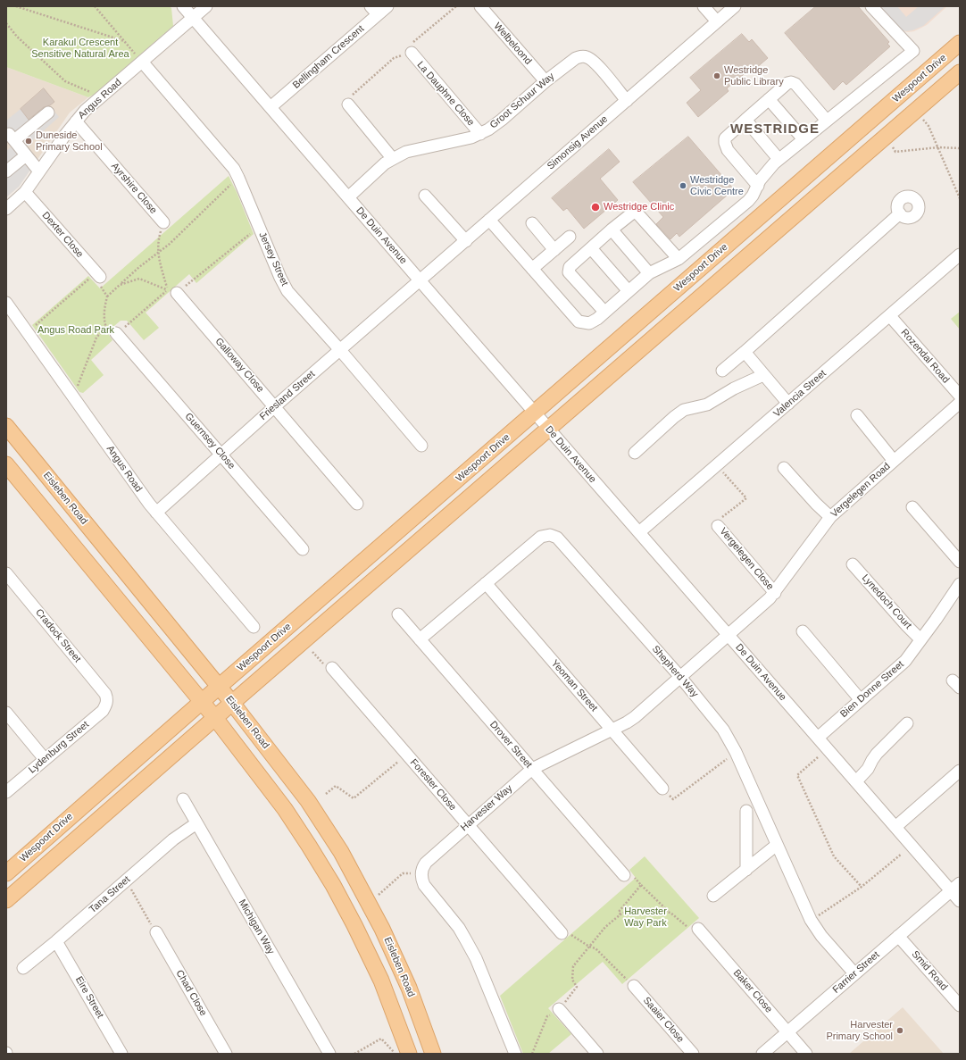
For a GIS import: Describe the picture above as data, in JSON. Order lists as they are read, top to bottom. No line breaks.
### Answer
{"streets":{"main road":["Wespoort Drive","Eisleben Road"],"street":["Welbeloond","Bellingham Crescent","La Dauphne Close","Angus Road","Groot Schuur Way","Simonsig Avenue","Ayrshire Close","Dexter Close","De Duin Avenue","Jersey Street","Rozendal Road","Galloway Close","Valencia Street","Friesland Street","Guernsey Close","Vergelegen Road","Vergelegen Close","Lynedoch Court","Cradock Street","Shepherd Way","Yeoman Street","Bien Donne Street","Drover Street","Lydenburg Street","Forester Close","Harvester Way","Tana Street","Michigan Way","Smid Road","Farrier Street","Baker Close","Chad Close","Eire Street","Saaier Close"]},"crossings":[["Welbeloond","Groot Schuur Way"],["Bellingham Crescent","De Duin Avenue"],["Wespoort Drive","De Duin Avenue"],["Wespoort Drive","Eisleben Road"],["La Dauphne Close","Groot Schuur Way"],["Angus Road","Ayrshire Close"],["Angus Road","Dexter Close"],["Angus Road","De Duin Avenue"],["Angus Road","Jersey Street"],["Angus Road","Friesland Street"],["Groot Schuur Way","Simonsig Avenue"],["Groot Schuur Way","De Duin Avenue"],["Simonsig Avenue","De Duin Avenue"],["Simonsig Avenue","Friesland Street"],["De Duin Avenue","Valencia Street"],["De Duin Avenue","Friesland Street"],["De Duin Avenue","Vergelegen Road"],["De Duin Avenue","Bien Donne Street"],["De Duin Avenue","Harvester Way"],["De Duin Avenue","Farrier Street"],["Jersey Street","Friesland Street"],["Rozendal Road","Valencia Street"],["Galloway Close","Friesland Street"],["Friesland Street","Guernsey Close"],["Vergelegen Road","Vergelegen Close"],["Vergelegen Road","Harvester Way"],["Lynedoch Court","Bien Donne Street"],["Cradock Street","Lydenburg Street"],["Shepherd Way","Yeoman Street"],["Shepherd Way","Drover Street"],["Shepherd Way","Harvester Way"],["Shepherd Way","Farrier Street"],["Yeoman Street","Harvester Way"],["Drover Street","Harvester Way"],["Forester Close","Harvester Way"],["Tana Street","Michigan Way"],["Tana Street","Eire Street"],["Smid Road","Farrier Street"],["Farrier Street","Baker Close"]],"districts":["WESTRIDGE"],"parks":["Karakul Crescent Sensitive Natural Area","Angus Road Park","Harvester Way Park"],"places":["Westridge Public Library","Duneside Primary School","Westridge Civic Centre","Westridge Clinic","Harvester Primary School"]}
